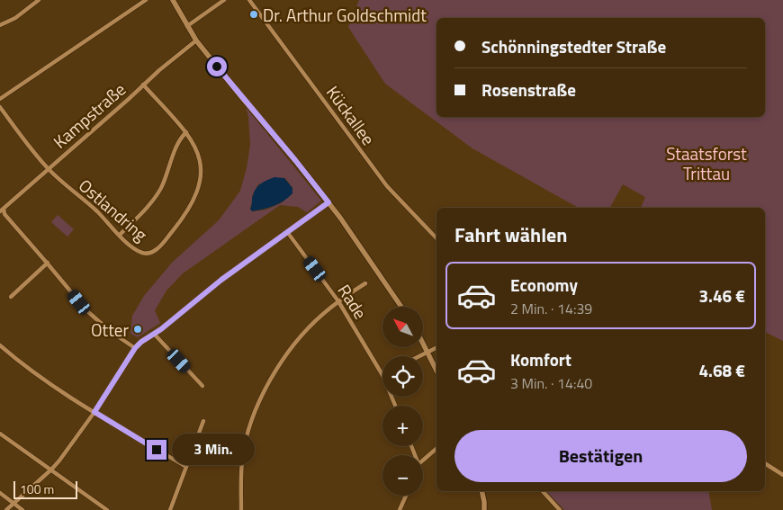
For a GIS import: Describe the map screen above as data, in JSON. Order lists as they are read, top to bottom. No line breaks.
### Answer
{"streets":{"street":["Kampstraße","Kückallee","Ostlandring","Rade"]},"crossings":[["Kampstraße","Ostlandring"]],"parks":["Staatsforst Trittau"],"places":["Dr. Arthur Goldschmidt","Otter"],"scale_bar":"100 m","north":"top left","page":{"banner":["Schönningstedter Straße","Rosenstraße"],"heading":"Fahrt wählen","list":[{"name":"Economy","note":"2 Min. · 14:39","value":"3.46 €"},{"name":"Komfort","note":"3 Min. · 14:40","value":"4.68 €"}],"map_buttons":["+","−"],"buttons":"Bestätigen","bubble":"3 Min.","scale":"100 m"}}
